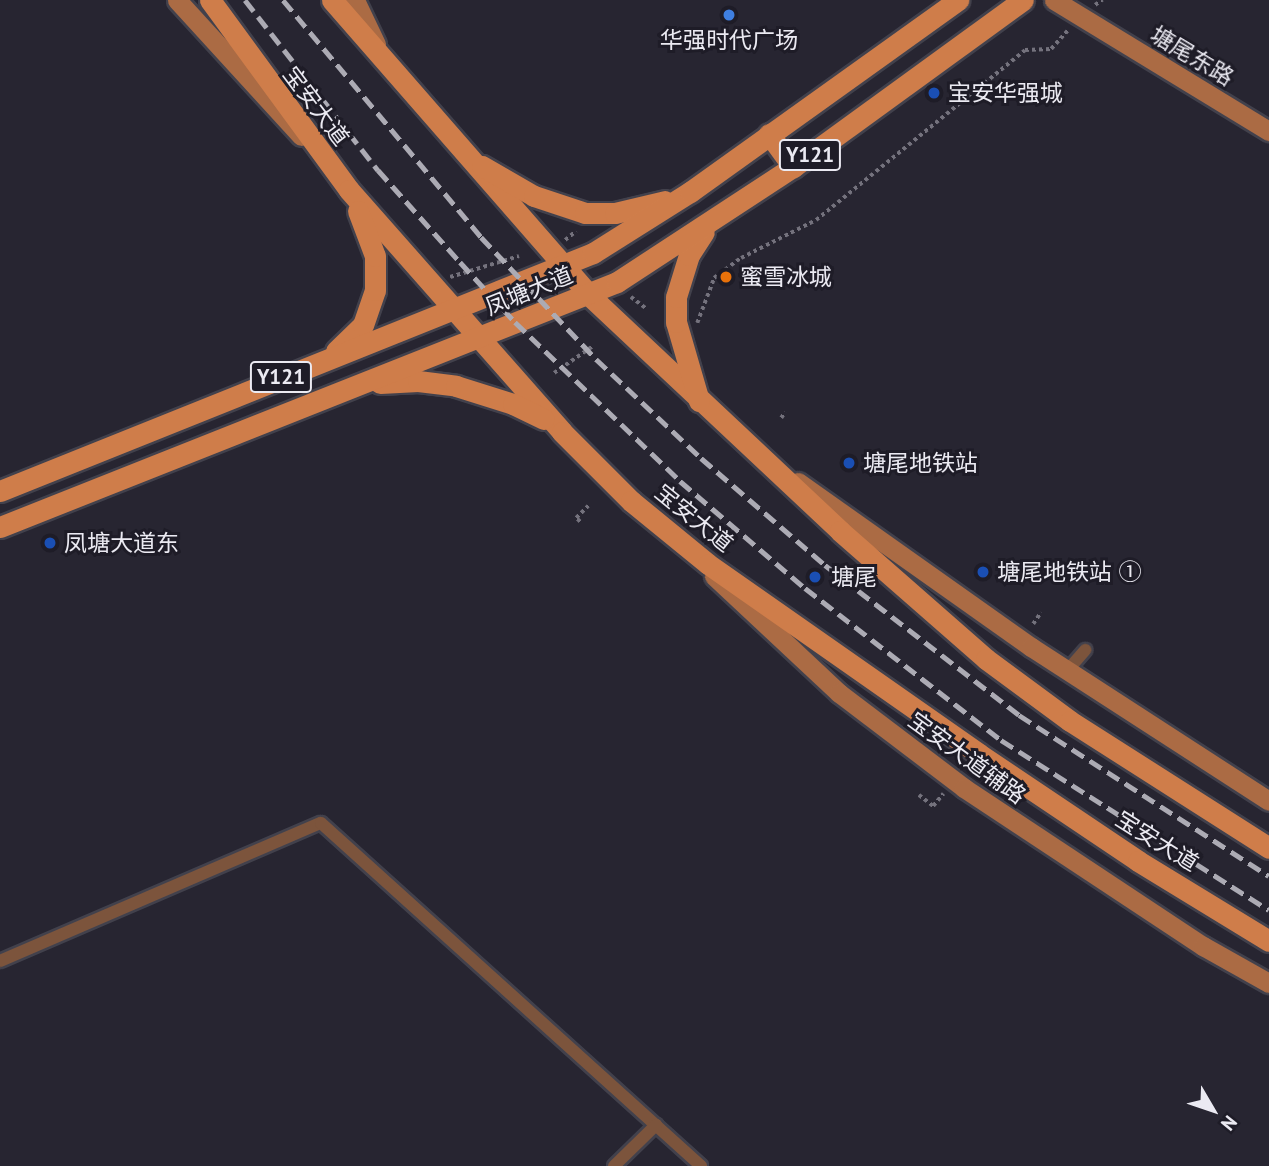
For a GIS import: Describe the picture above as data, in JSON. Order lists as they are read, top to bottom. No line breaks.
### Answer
{"streets":{"main road":["塘尾东路","宝安大道","Y121","凤塘大道","宝安大道辅路"]},"crossings":[["宝安大道","凤塘大道"],["宝安大道","宝安大道辅路"]],"places":["华强时代广场","宝安华强城","蜜雪冰城","塘尾地铁站","凤塘大道东","塘尾地铁站 ①","塘尾"],"north":"bottom right"}
